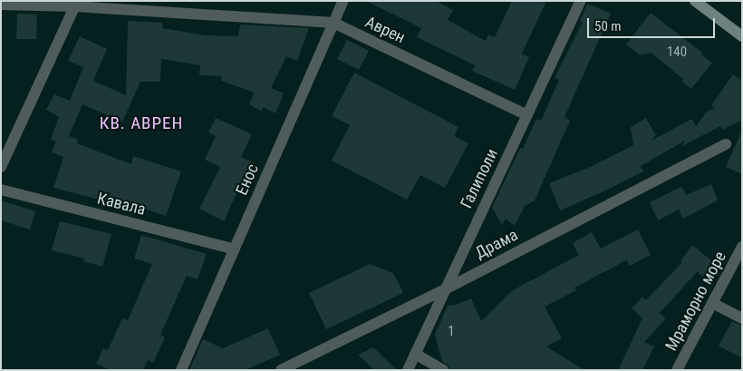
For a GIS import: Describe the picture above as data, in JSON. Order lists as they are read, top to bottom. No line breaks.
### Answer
{"streets":{"street":["Аврен","Галиполи","Енос","Кавала","Драма","Мраморно море"]},"crossings":[["Аврен","Галиполи"],["Аврен","Енос"],["Галиполи","Драма"],["Енос","Кавала"]],"districts":["КВ. АВРЕН"],"house_numbers":["140","1"],"scale_bar":"50 m"}
